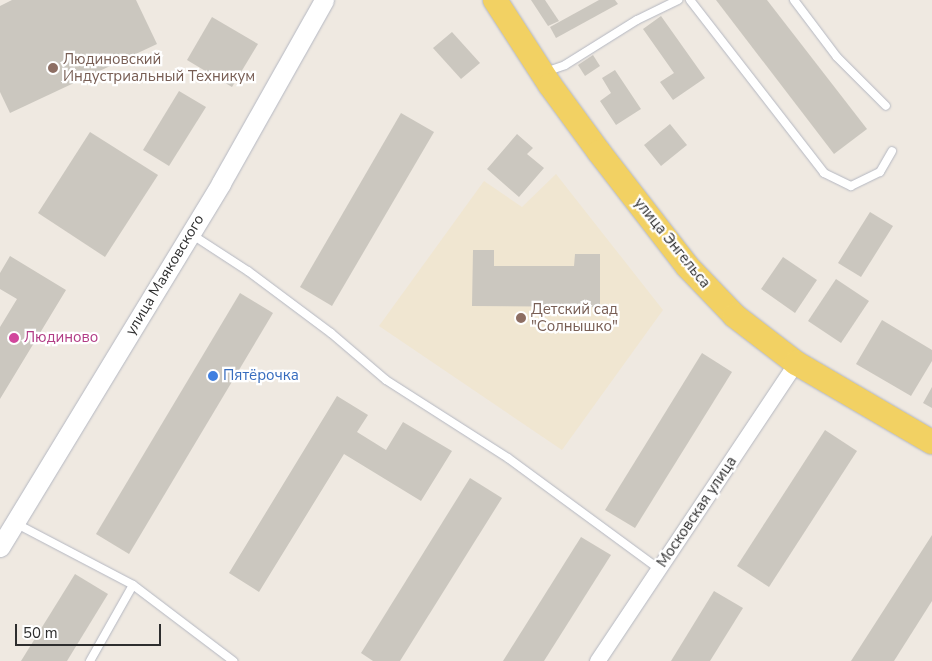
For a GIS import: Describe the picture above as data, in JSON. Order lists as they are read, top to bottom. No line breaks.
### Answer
{"streets":{"main road":["улица Энгельса"],"street":["улица Маяковского","Московская улица"]},"crossings":[["улица Энгельса","Московская улица"]],"places":["Людиновский Индустриальный Техникум","Детский сад \"Солнышко\"","Людиново","Пятёрочка"],"scale_bar":"50 m"}
